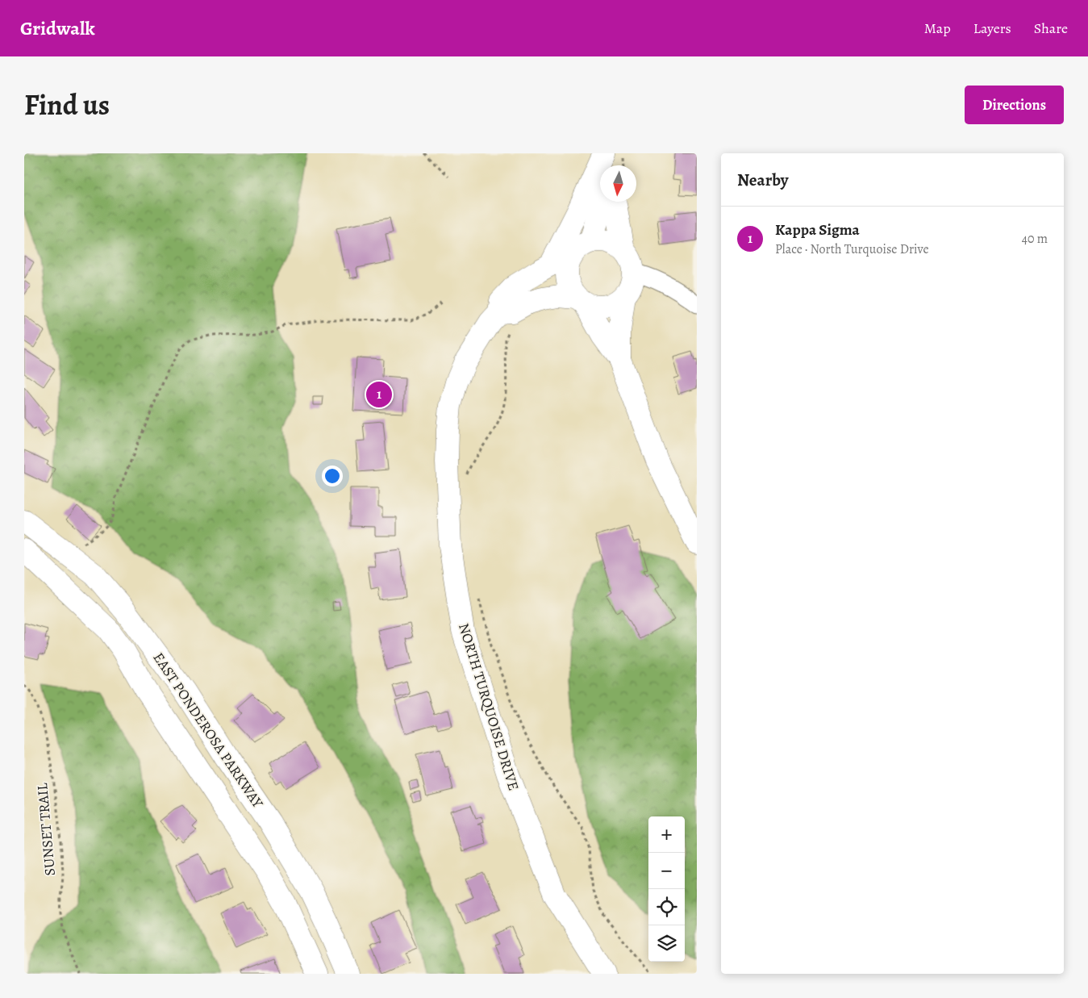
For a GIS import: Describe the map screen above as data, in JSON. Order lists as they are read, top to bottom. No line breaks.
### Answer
{"streets":{"street":["NORTH TURQUOISE DRIVE","EAST PONDEROSA PARKWAY"],"path":["SUNSET TRAIL"]},"north":"bottom","page":{"header":"Gridwalk","nav":["Map","Layers","Share"],"title":"Find us","buttons":"Directions","heading":"Nearby","list":[{"mark":"1","name":"Kappa Sigma","note":"Place · North Turquoise Drive","value":"40 m"}],"pins":"1","map_buttons":["+","−"]}}
